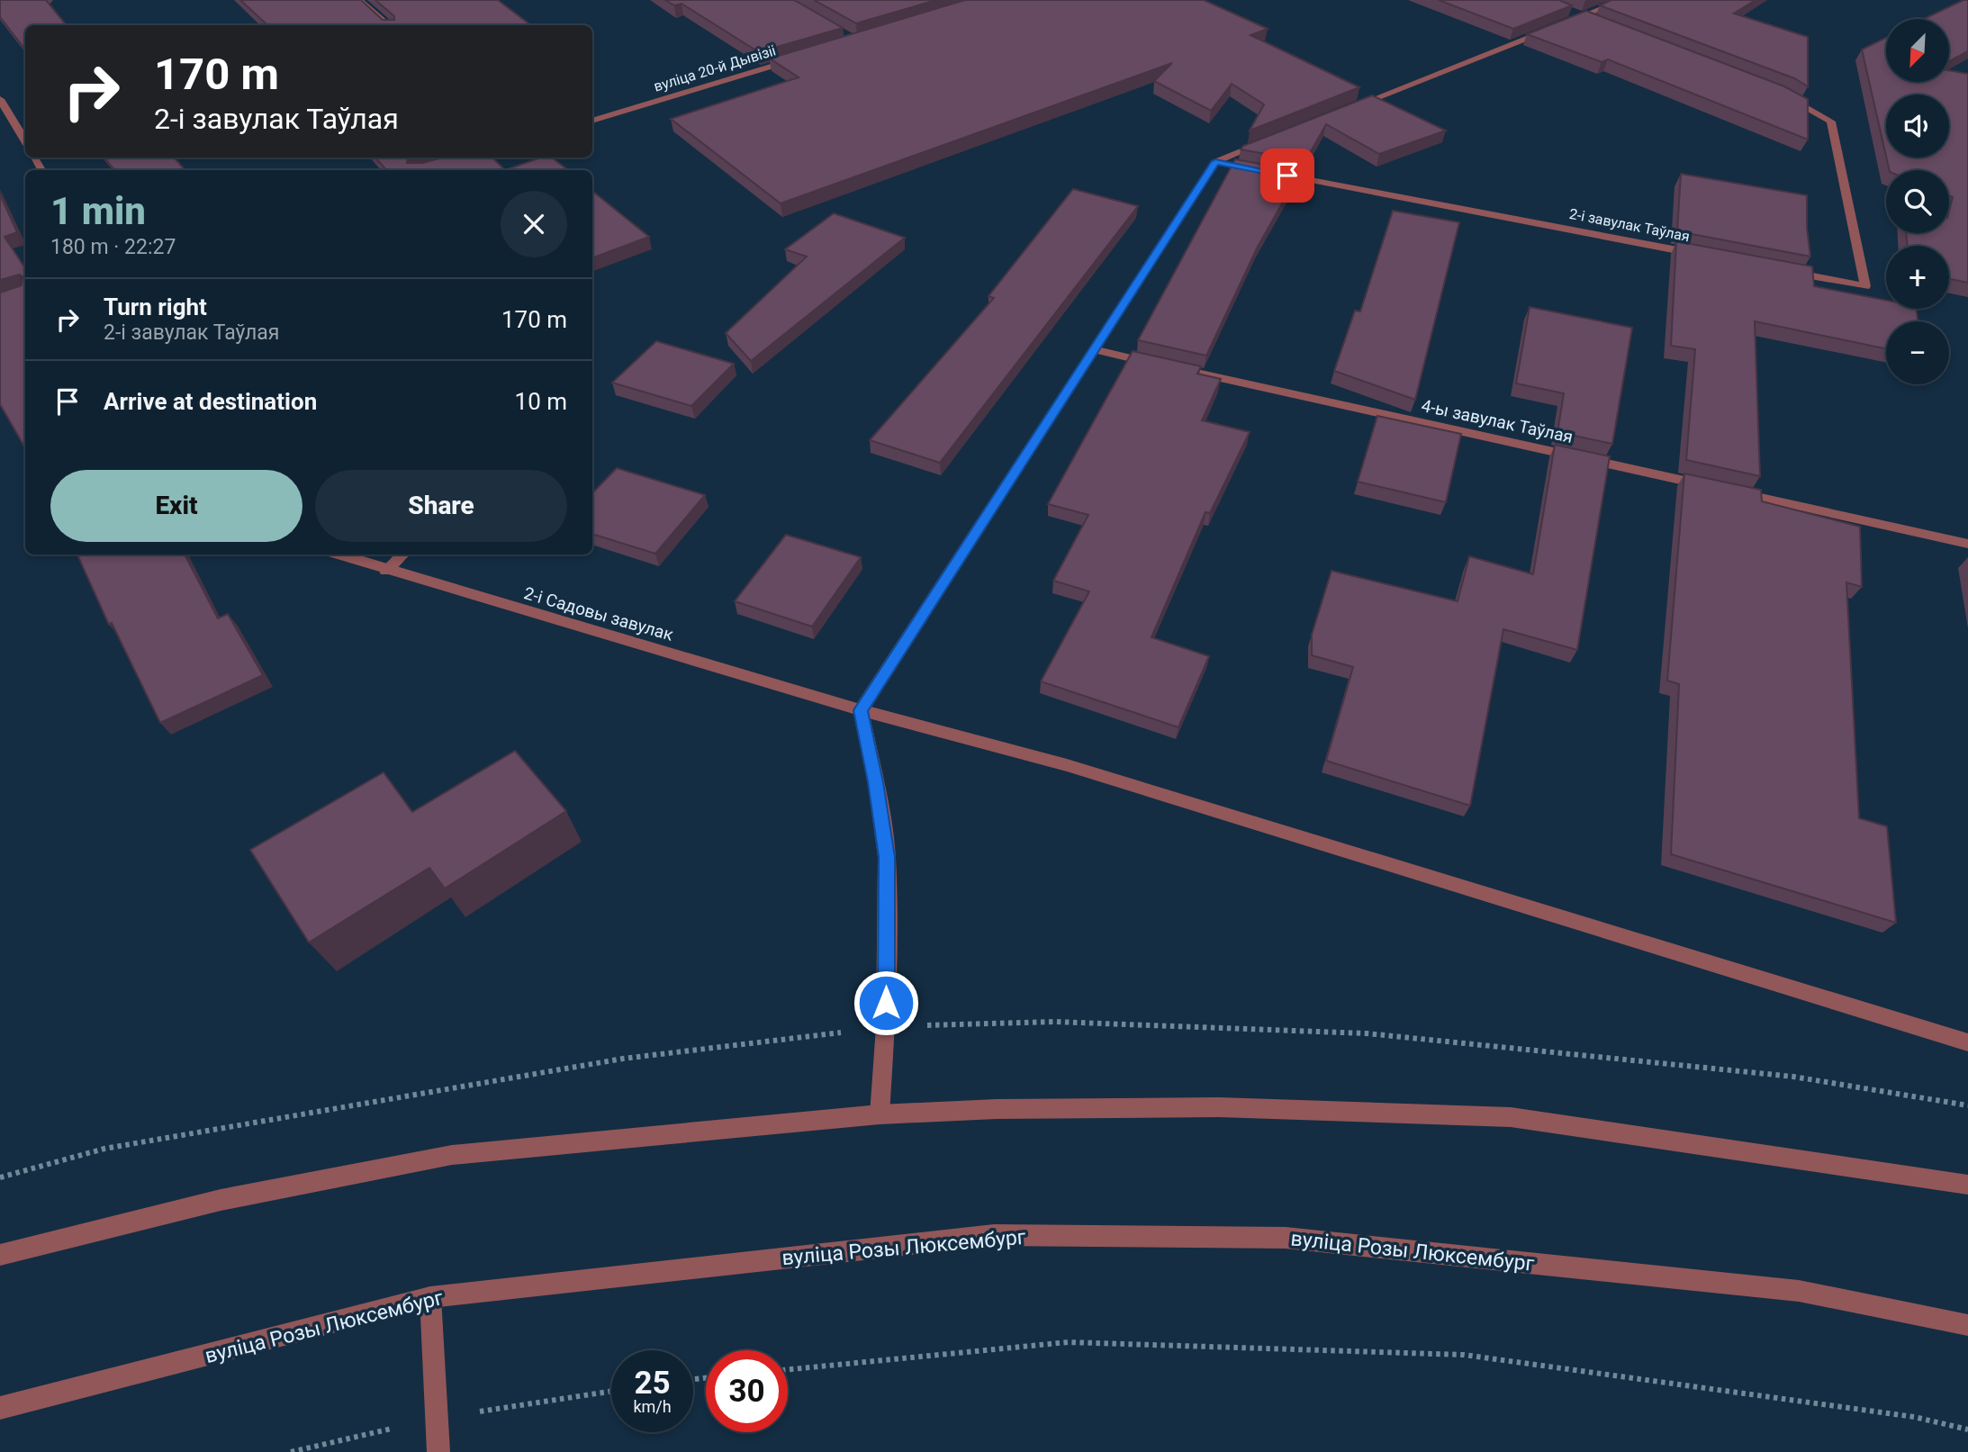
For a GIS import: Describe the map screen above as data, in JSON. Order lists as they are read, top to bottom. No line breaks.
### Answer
{"streets":{"street":["вуліца 20-й Дывізіі","2-і завулак Таўлая","4-ы завулак Таўлая","2-і Садовы завулак","вуліца Розы Люксембург"]},"north":"bottom left","page":{"map_buttons":["+","−"],"turn":["170 m","2-і завулак Таўлая"],"heading":["1 min","180 m · 22:27"],"list":[{"name":"Turn right","note":"2-і завулак Таўлая","value":"170 m"},{"name":"Arrive at destination","value":"10 m"}],"buttons":["Exit","Share"],"speed":"25 km/h","limit":"30"}}
